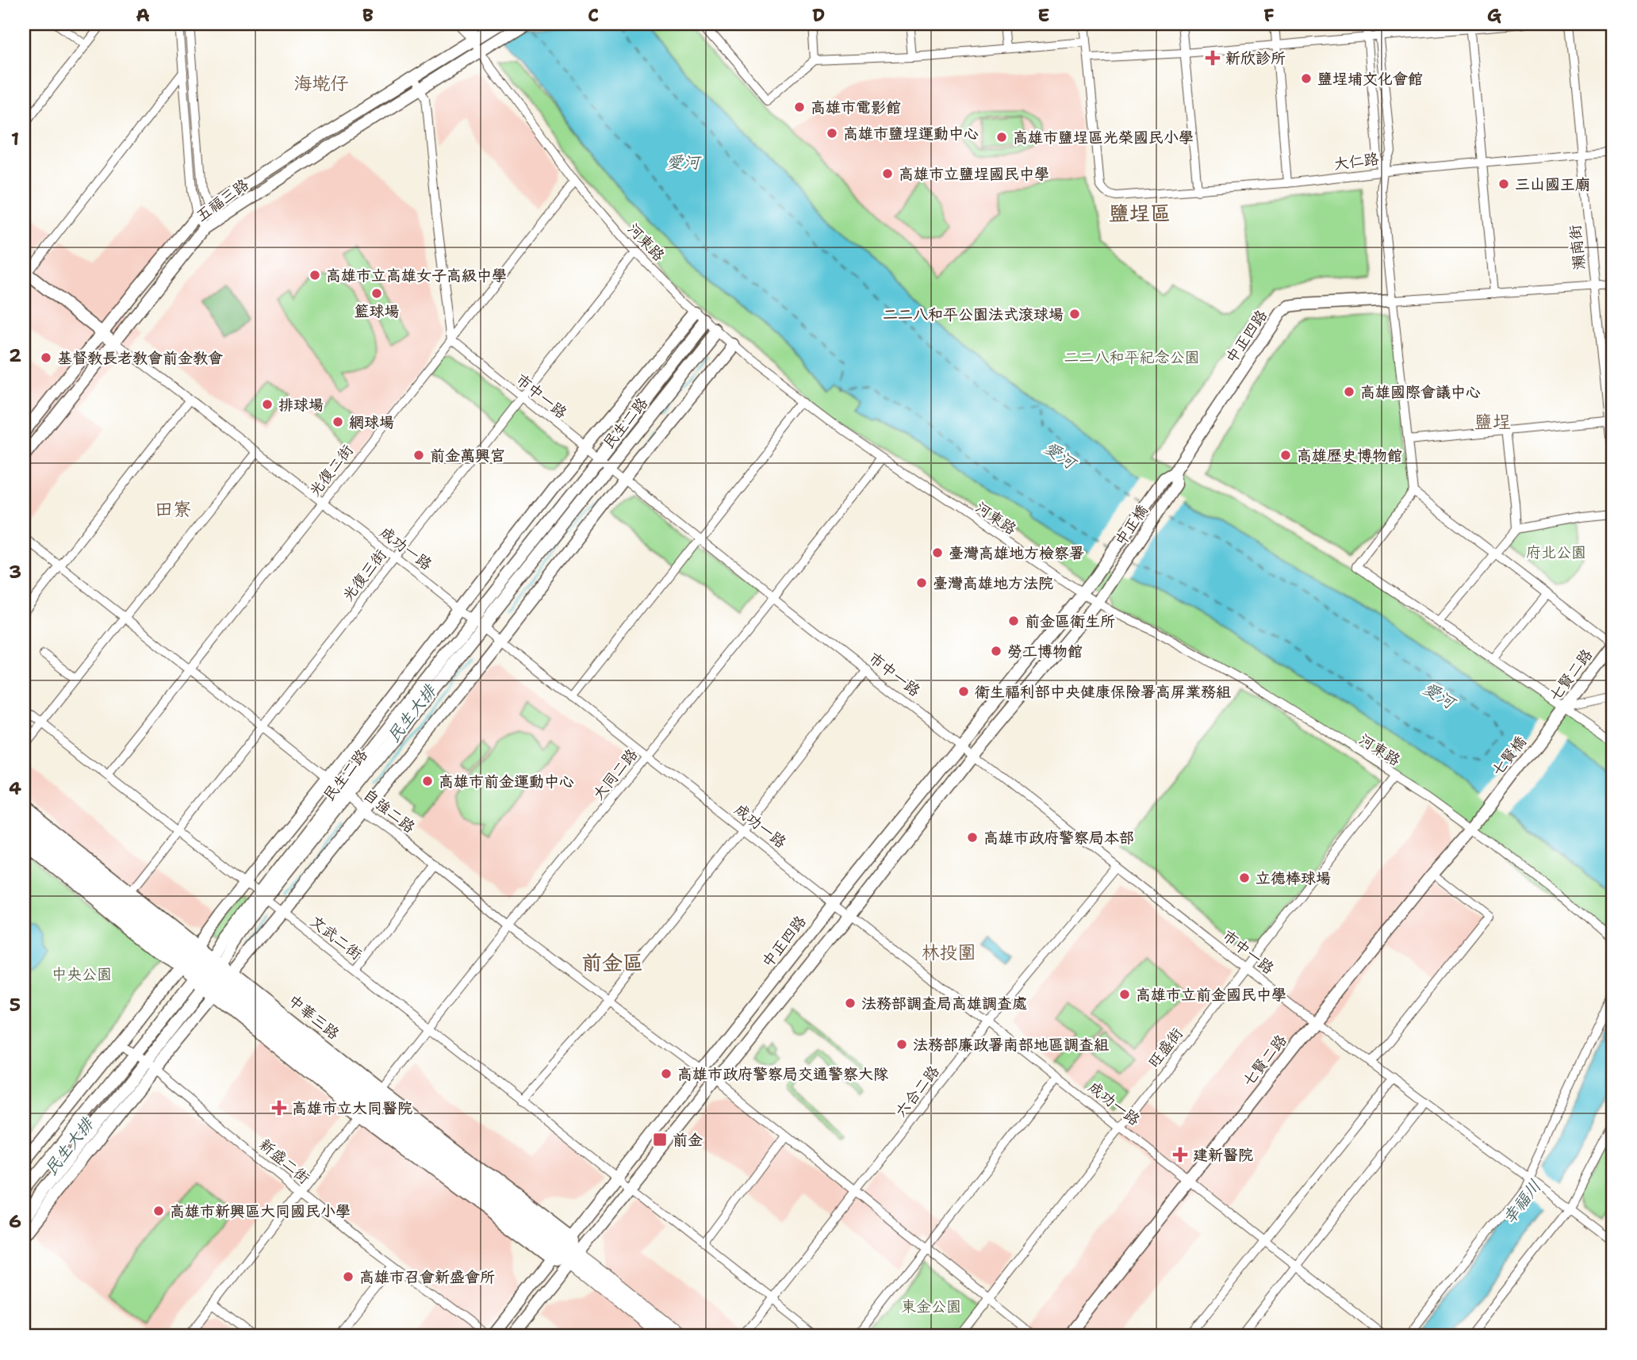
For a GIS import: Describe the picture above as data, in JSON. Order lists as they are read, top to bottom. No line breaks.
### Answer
{"streets":{"main road":["中華三路"],"street":["大仁路","五福三路","河東路","瀨南街","中正四路","市中一路","民生二路","光復二街","中正橋","成功一路","光復三街","七賢二路","七賢橋","大同二路","自強二路","文武二街","旺盛街","六合二路","新盛二街"]},"crossings":[["大仁路","瀨南街"],["五福三路","河東路"],["五福三路","成功一路"],["河東路","中正四路"],["河東路","民生二路"],["河東路","光復二街"],["河東路","中正橋"],["河東路","光復三街"],["河東路","七賢二路"],["河東路","大同二路"],["河東路","旺盛街"],["中正四路","市中一路"],["中正四路","中正橋"],["中正四路","成功一路"],["中正四路","自強二路"],["中正四路","文武二街"],["中正四路","中華三路"],["中正四路","新盛二街"],["市中一路","民生二路"],["市中一路","光復二街"],["市中一路","光復三街"],["市中一路","七賢二路"],["市中一路","大同二路"],["市中一路","旺盛街"],["市中一路","六合二路"],["民生二路","成功一路"],["民生二路","自強二路"],["民生二路","文武二街"],["民生二路","中華三路"],["民生二路","新盛二街"],["光復二街","成功一路"],["光復二街","自強二路"],["光復二街","文武二街"],["成功一路","光復三街"],["成功一路","七賢二路"],["成功一路","大同二路"],["成功一路","旺盛街"],["成功一路","六合二路"],["光復三街","自強二路"],["光復三街","文武二街"],["光復三街","中華三路"],["七賢二路","七賢橋"],["大同二路","自強二路"],["大同二路","文武二街"],["大同二路","中華三路"],["大同二路","新盛二街"],["自強二路","旺盛街"],["自強二路","六合二路"],["文武二街","六合二路"]],"districts":["海墘仔","鹽埕區","鹽埕","田寮","林投圍","前金區"],"water":["愛河","民生大排","幸福川"],"parks":["二二八和平紀念公園","府北公園","中央公園","東金公園"],"places":{"health":["新欣診所","高雄市立大同醫院","建新醫院"],"other":["鹽埕埔文化會館","高雄市電影館","高雄市鹽埕運動中心","高雄市鹽埕區光榮國民小學","高雄市立鹽埕國民中學","三山國王廟","高雄市立高雄女子高級中學","籃球場","二二八和平公園法式滾球場","基督教長老教會前金教會","高雄國際會議中心","排球場","網球場","前金萬興宮","高雄歷史博物館","臺灣高雄地方檢察署","臺灣高雄地方法院","前金區衛生所","勞工博物館","衛生福利部中央健康保險署高屏業務組","高雄市前金運動中心","高雄市政府警察局本部","立德棒球場","高雄市立前金國民中學","法務部調查局高雄調查處","法務部廉政署南部地區調查組","高雄市政府警察局交通警察大隊","高雄市新興區大同國民小學","高雄市召會新盛會所"],"transit":["前金"]},"grid":{"columns":["A","B","C","D","E","F","G"],"rows":["1","2","3","4","5","6"]}}
